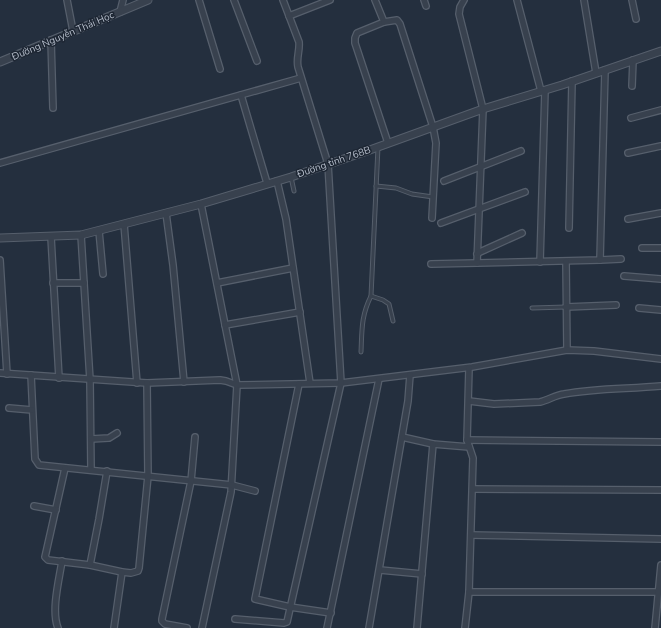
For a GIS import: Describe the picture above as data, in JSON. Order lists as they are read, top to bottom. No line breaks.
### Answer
{"streets":{"street":["Đường Nguyễn Thái Học","Đường tỉnh 768B"]}}
